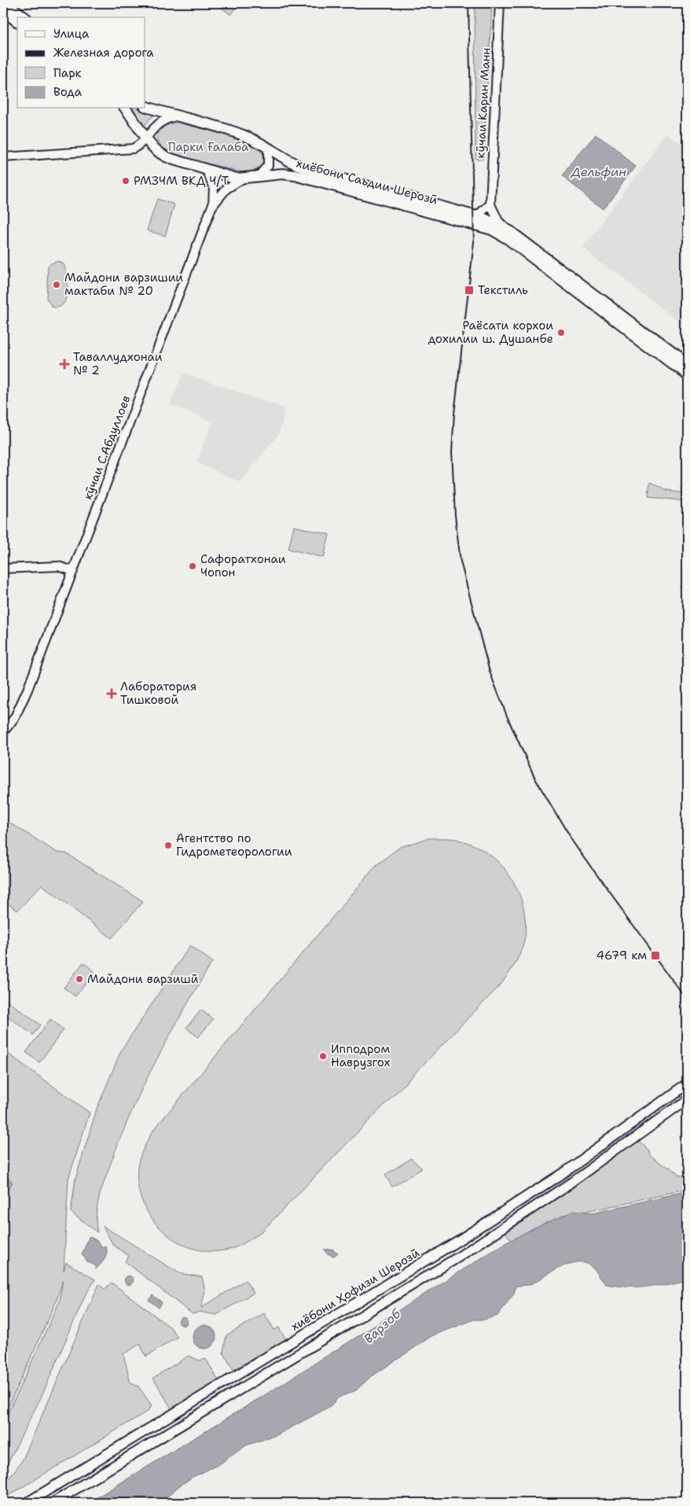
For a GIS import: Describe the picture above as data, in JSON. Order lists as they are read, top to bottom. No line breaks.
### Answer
{"streets":{"highway":["хиёбони Саъдии Шерозӣ"],"main road":["хиёбони Ҳофизи Шерозӣ"],"street":["кӯчаи Карин Манн","кӯчаи С.Абдуллоев"]},"crossings":[["кӯчаи Карин Манн","хиёбони Саъдии Шерозӣ"],["хиёбони Саъдии Шерозӣ","кӯчаи С.Абдуллоев"]],"water":["Дельфин","Варзоб"],"parks":["Парки Ғалаба"],"places":{"other":["РМЗЧМ ВКД Ч/Т","Майдони варзишии мактаби № 20","Раёсати корхои дохилии ш. Душанбе","Сафоратхонаи Чопон","Агентство по Гидрометеорологии","Майдони варзишӣ","Ипподром Наврузгох"],"transit":["Текстиль","4679 км"],"health":["Таваллудхонаи № 2","Лаборатория Тишковой"]},"legend":["Улица","Железная дорога","Парк","Вода"]}
